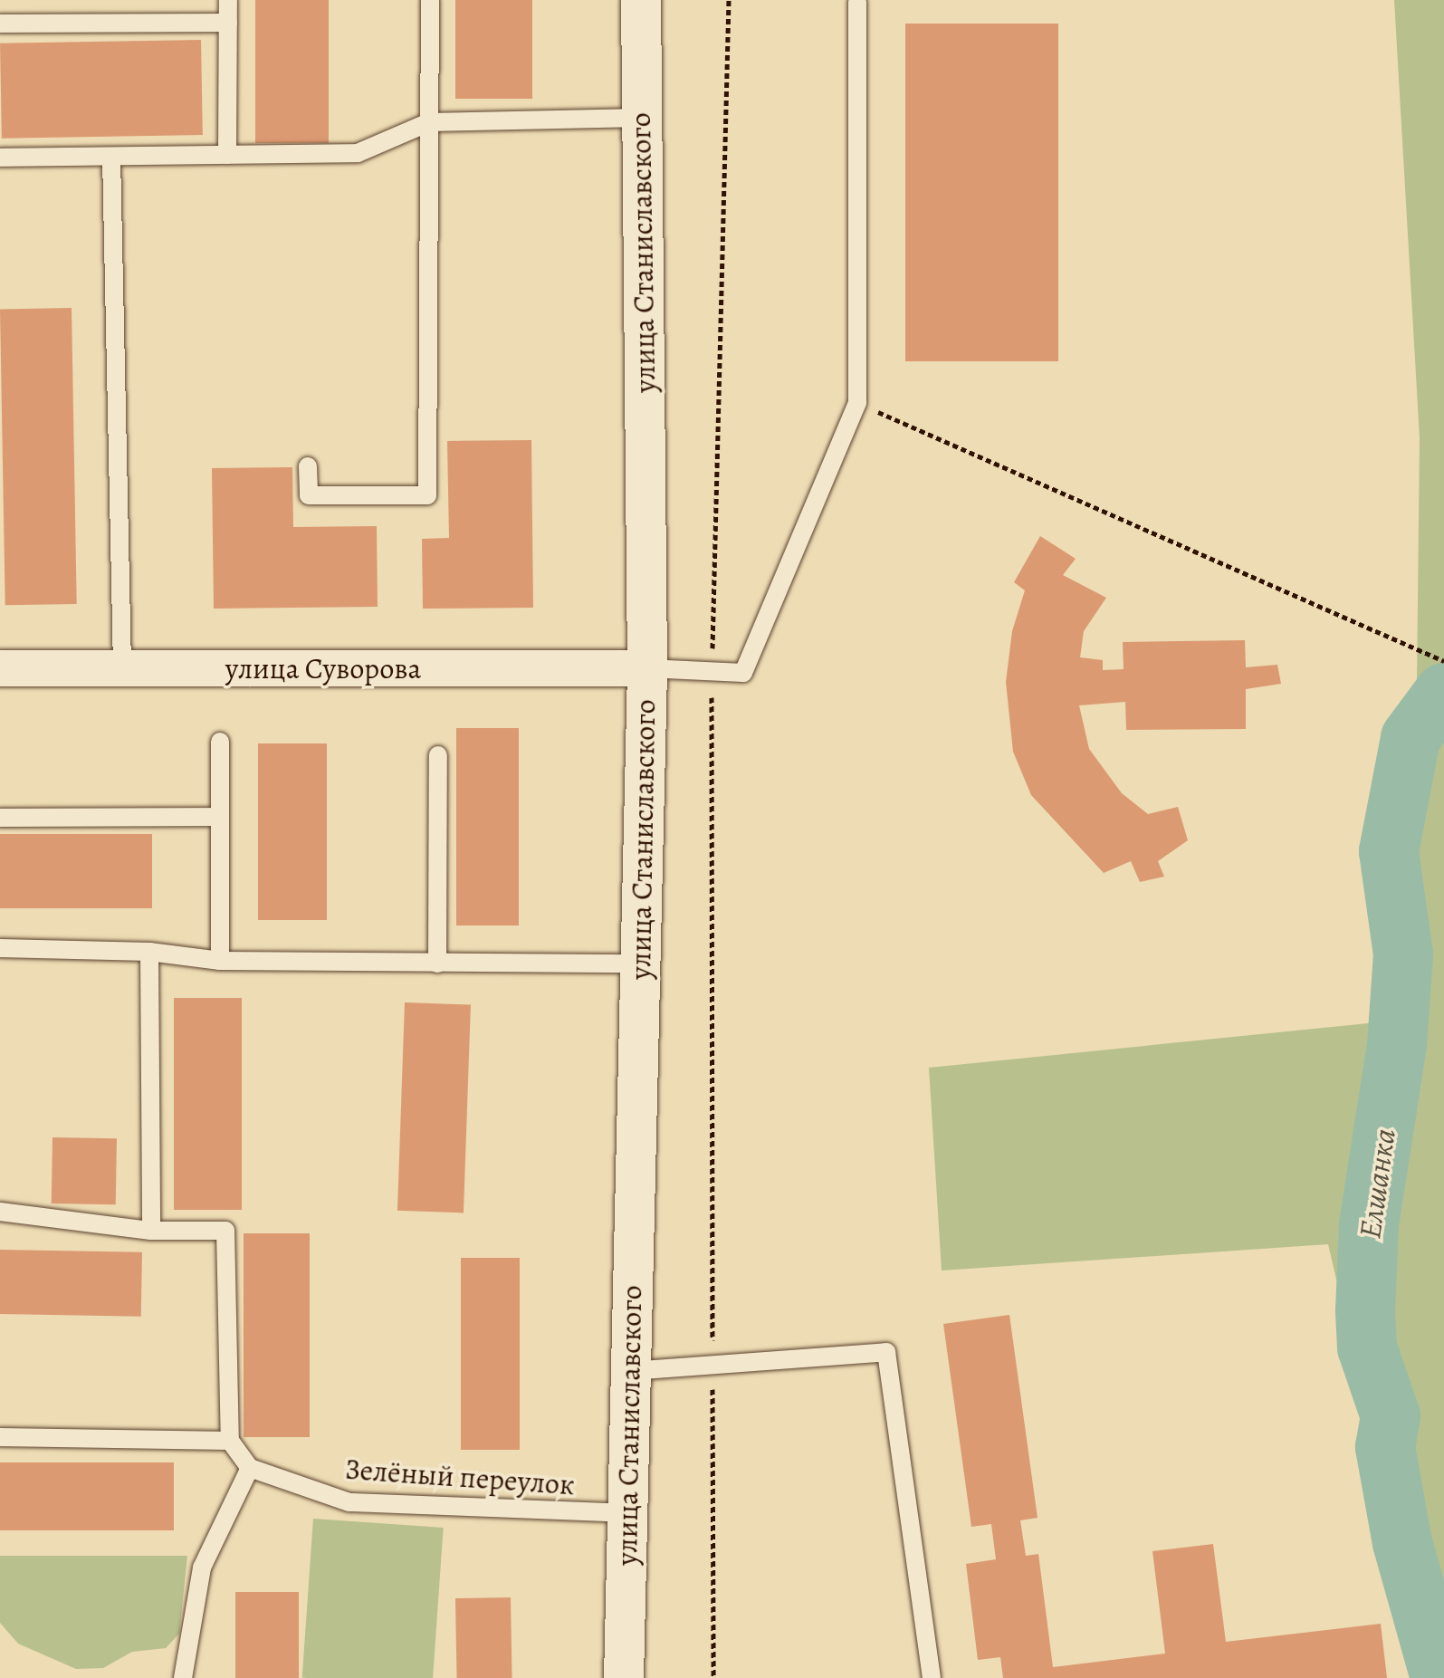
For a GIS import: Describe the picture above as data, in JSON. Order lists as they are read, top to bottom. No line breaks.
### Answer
{"streets":{"main road":["улица Станиславского"],"street":["улица Суворова"],"lane":["Зелёный переулок"]},"crossings":[["улица Станиславского","улица Суворова"],["улица Станиславского","Зелёный переулок"]],"water":["Елшанка"]}
